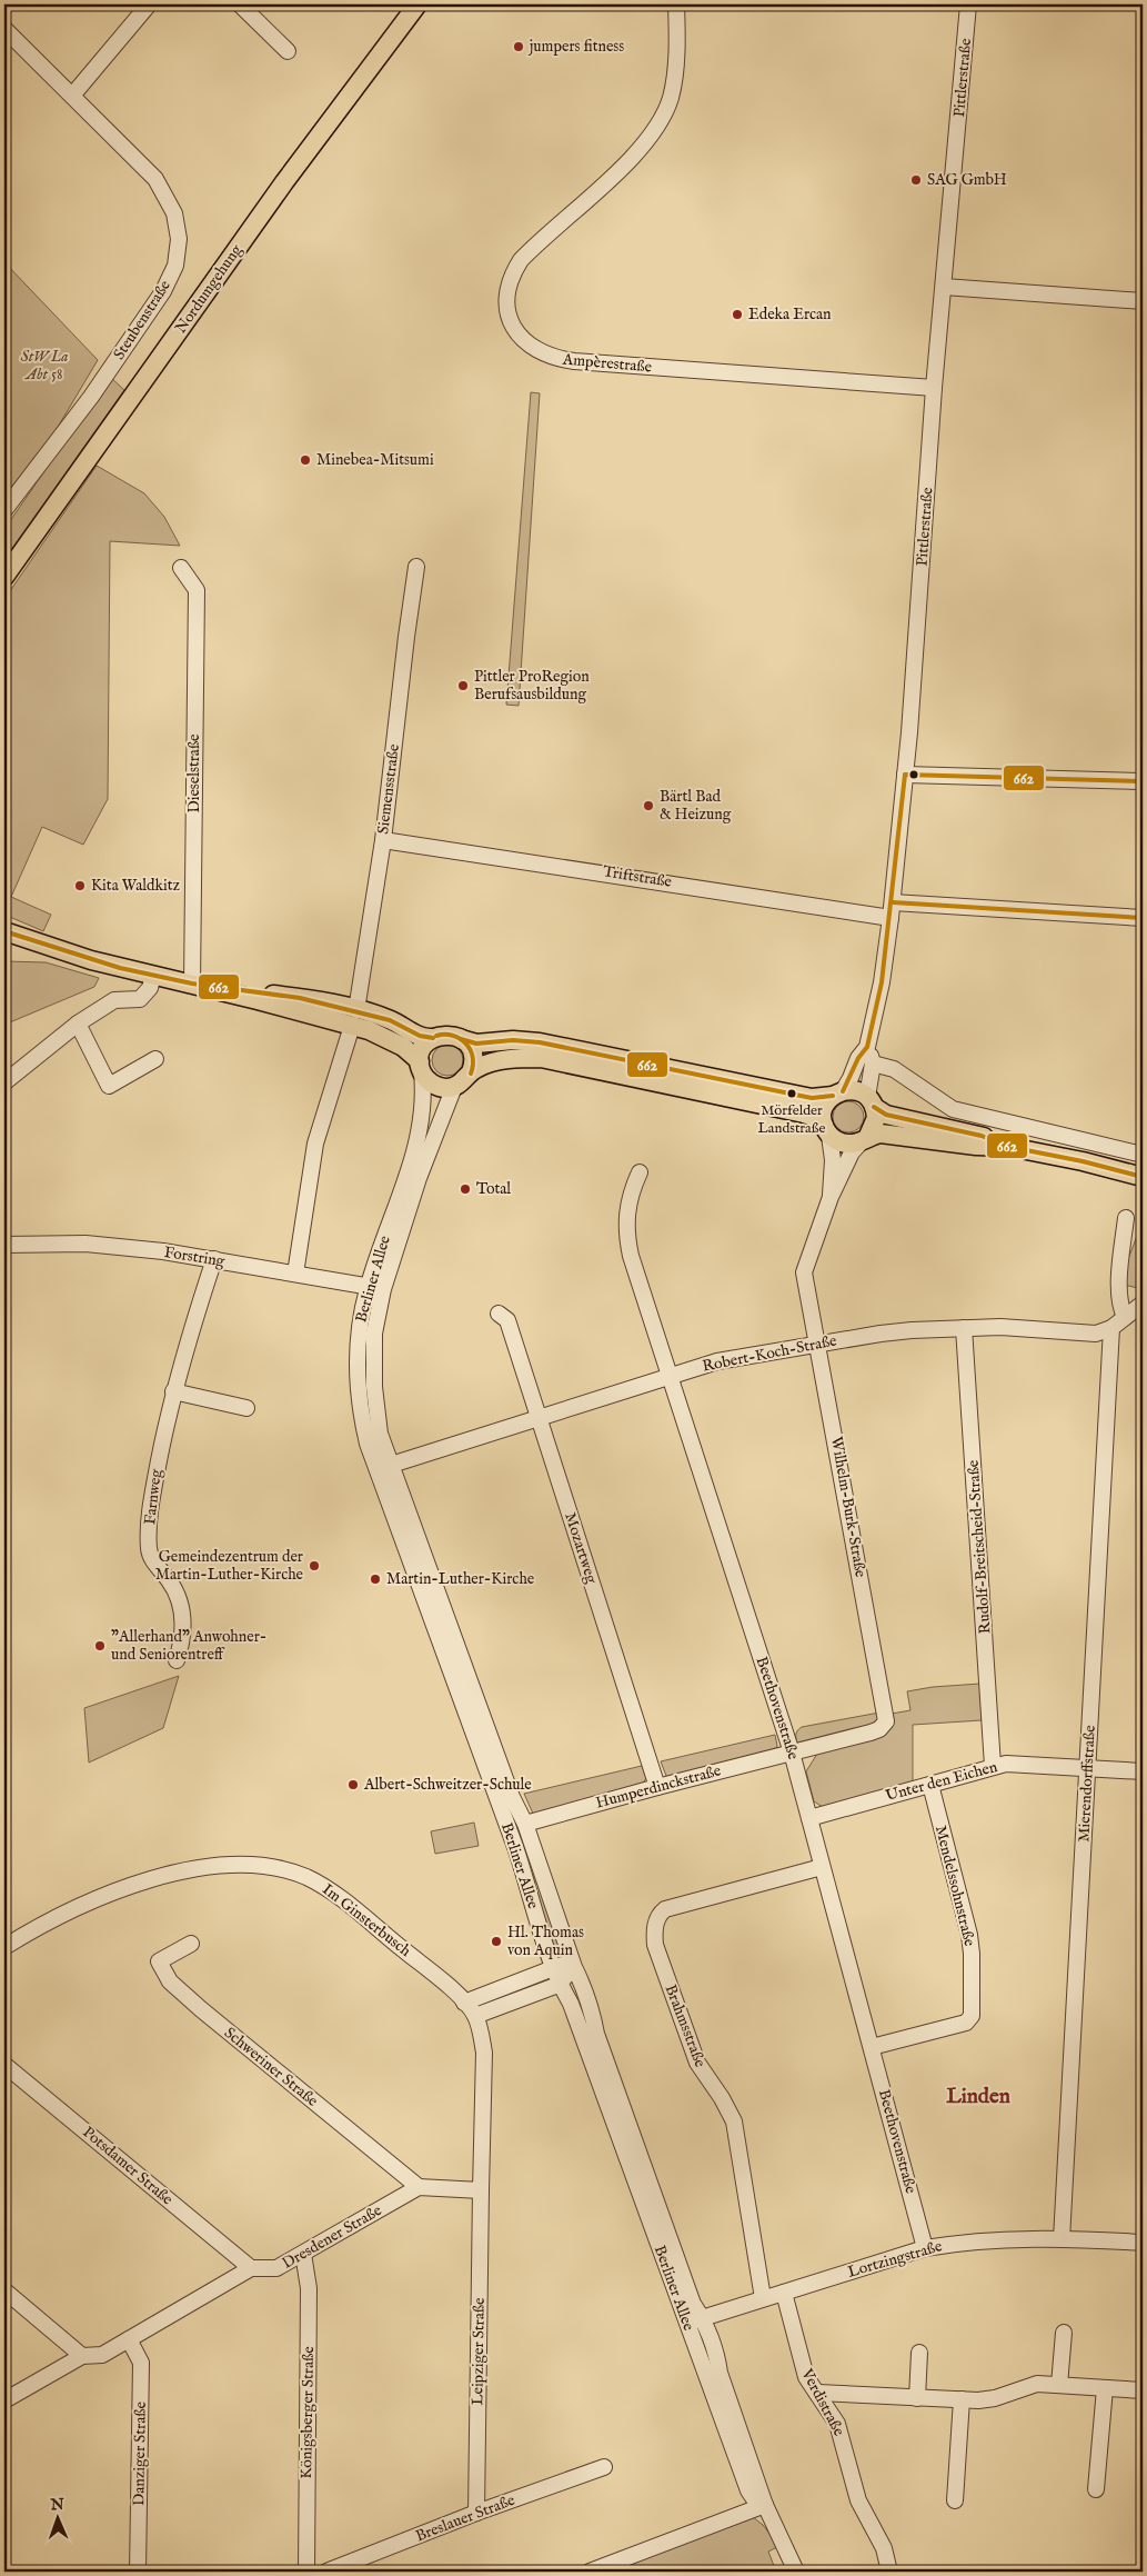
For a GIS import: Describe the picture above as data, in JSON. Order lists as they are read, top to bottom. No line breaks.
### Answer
{"streets":{"main road":["Nordumgehung"],"street":["Pittlerstraße","Steubenstraße","Ampèrestraße","Dieselstraße","Siemensstraße","Triftstraße","Forstring","Berliner Allee","Robert-Koch-Straße","Farnweg","Wilhelm-Burk-Straße","Rudolf-Breitscheid-Straße","Mozartweg","Beethovenstraße","Unter den Eichen","Mierendorffstraße","Humperdinckstraße","Mendelssohnstraße","Im Ginsterbusch","Brahmsstraße","Schweriner Straße","Potsdamer Straße","Dresdener Straße","Lortzingstraße","Leipziger Straße","Verdistraße","Königsberger Straße","Danziger Straße","Breslauer Straße"]},"crossings":[["Pittlerstraße","Ampèrestraße"],["Pittlerstraße","Triftstraße"],["Pittlerstraße","Wilhelm-Burk-Straße"],["Siemensstraße","Triftstraße"],["Siemensstraße","Forstring"],["Forstring","Berliner Allee"],["Forstring","Farnweg"],["Berliner Allee","Robert-Koch-Straße"],["Berliner Allee","Humperdinckstraße"],["Berliner Allee","Lortzingstraße"],["Robert-Koch-Straße","Wilhelm-Burk-Straße"],["Robert-Koch-Straße","Rudolf-Breitscheid-Straße"],["Robert-Koch-Straße","Mozartweg"],["Robert-Koch-Straße","Beethovenstraße"],["Robert-Koch-Straße","Mierendorffstraße"],["Wilhelm-Burk-Straße","Beethovenstraße"],["Wilhelm-Burk-Straße","Humperdinckstraße"],["Rudolf-Breitscheid-Straße","Unter den Eichen"],["Mozartweg","Humperdinckstraße"],["Beethovenstraße","Unter den Eichen"],["Beethovenstraße","Humperdinckstraße"],["Beethovenstraße","Mendelssohnstraße"],["Beethovenstraße","Brahmsstraße"],["Beethovenstraße","Lortzingstraße"],["Unter den Eichen","Mierendorffstraße"],["Unter den Eichen","Mendelssohnstraße"],["Mierendorffstraße","Lortzingstraße"],["Brahmsstraße","Lortzingstraße"],["Schweriner Straße","Dresdener Straße"],["Potsdamer Straße","Dresdener Straße"],["Dresdener Straße","Königsberger Straße"],["Dresdener Straße","Danziger Straße"],["Lortzingstraße","Verdistraße"],["Leipziger Straße","Breslauer Straße"]],"districts":["Linden"],"parks":["StW La Abt 58"],"places":["jumpers fitness","SAG GmbH","Edeka Ercan","Minebea-Mitsumi","Pittler ProRegion Berufsausbildung","Bärtl Bad & Heizung","Kita Waldkitz","Mörfelder Landstraße","Total","Gemeindezentrum der Martin-Luther-Kirche","Martin-Luther-Kirche","\"Allerhand\" Anwohner- und Seniorentreff","Albert-Schweitzer-Schule","Hl. Thomas von Aquin"],"lines":["transit line 662"],"north":"top"}
